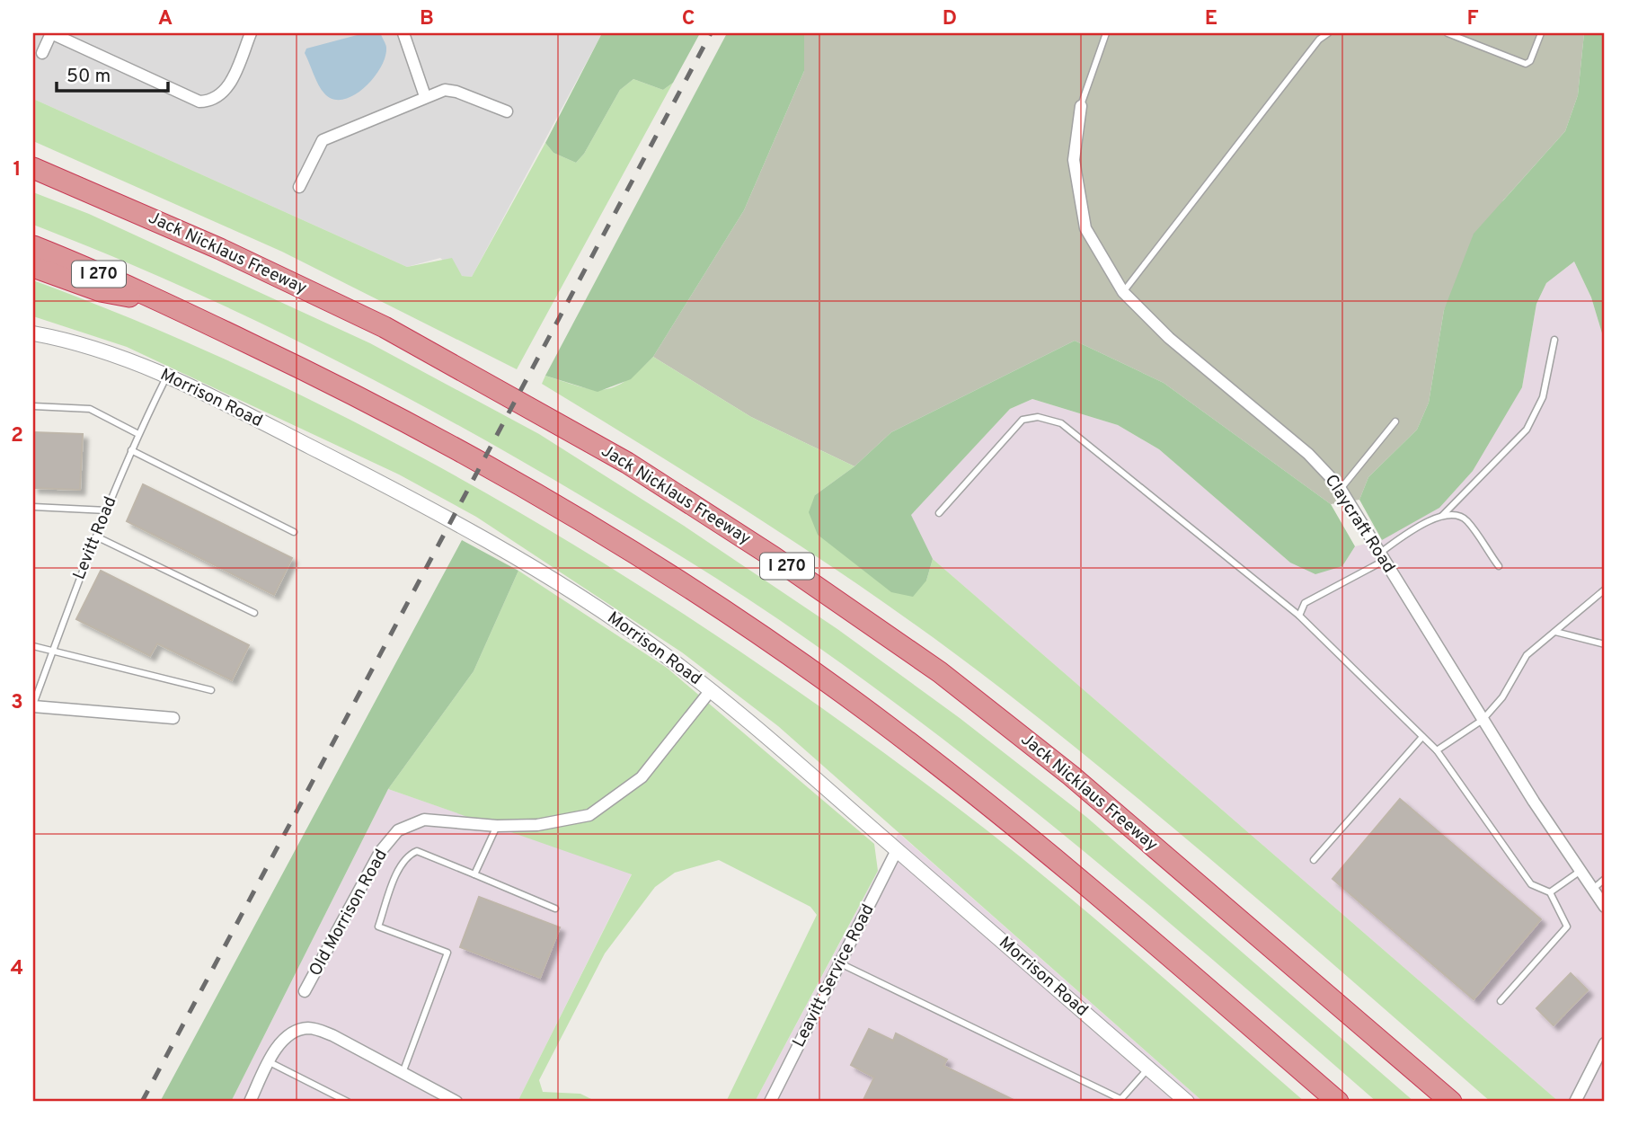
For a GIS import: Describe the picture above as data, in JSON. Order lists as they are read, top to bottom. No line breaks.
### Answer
{"streets":{"highway":["Jack Nicklaus Freeway","I 270"],"street":["Morrison Road","Claycraft Road","Old Morrison Road","Leavitt Service Road"],"lane":["Levitt Road"]},"crossings":[["Morrison Road","Levitt Road"],["Morrison Road","Old Morrison Road"],["Morrison Road","Leavitt Service Road"]],"scale_bar":"50 m","grid":{"columns":["A","B","C","D","E","F"],"rows":["1","2","3","4"]}}
